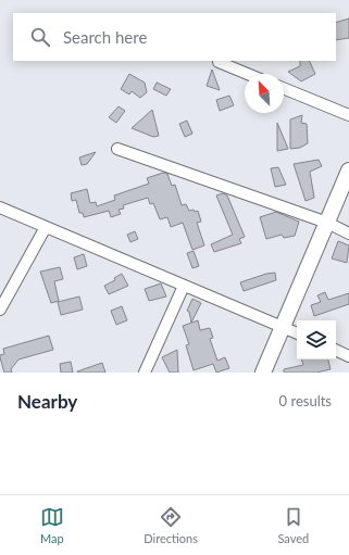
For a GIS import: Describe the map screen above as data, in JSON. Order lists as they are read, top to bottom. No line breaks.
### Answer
{"north":"top left","page":{"search":"Search here","heading":["Nearby","0 results"],"nav":["Map","Directions","Saved"]}}
